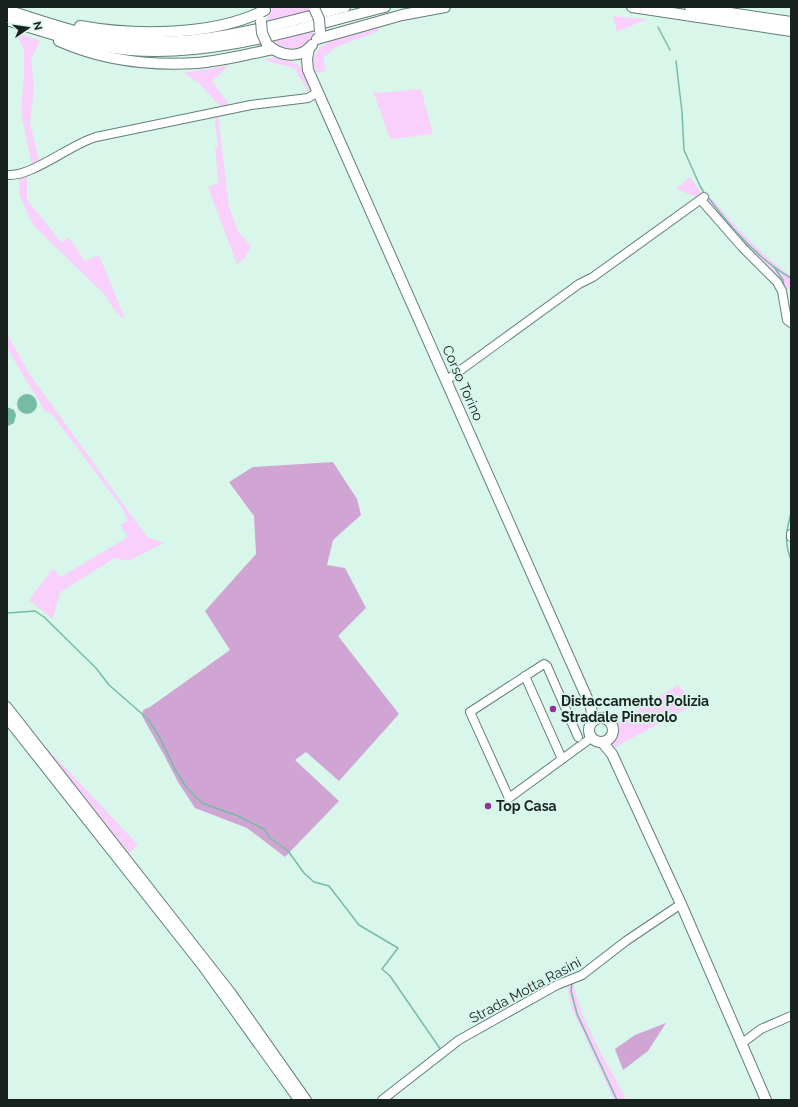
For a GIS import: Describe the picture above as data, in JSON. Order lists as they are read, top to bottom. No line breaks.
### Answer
{"streets":{"main road":["Corso Torino"],"street":["Strada Motta Rasini"]},"places":["Distaccamento Polizia Stradale Pinerolo","Top Casa"],"north":"right"}
